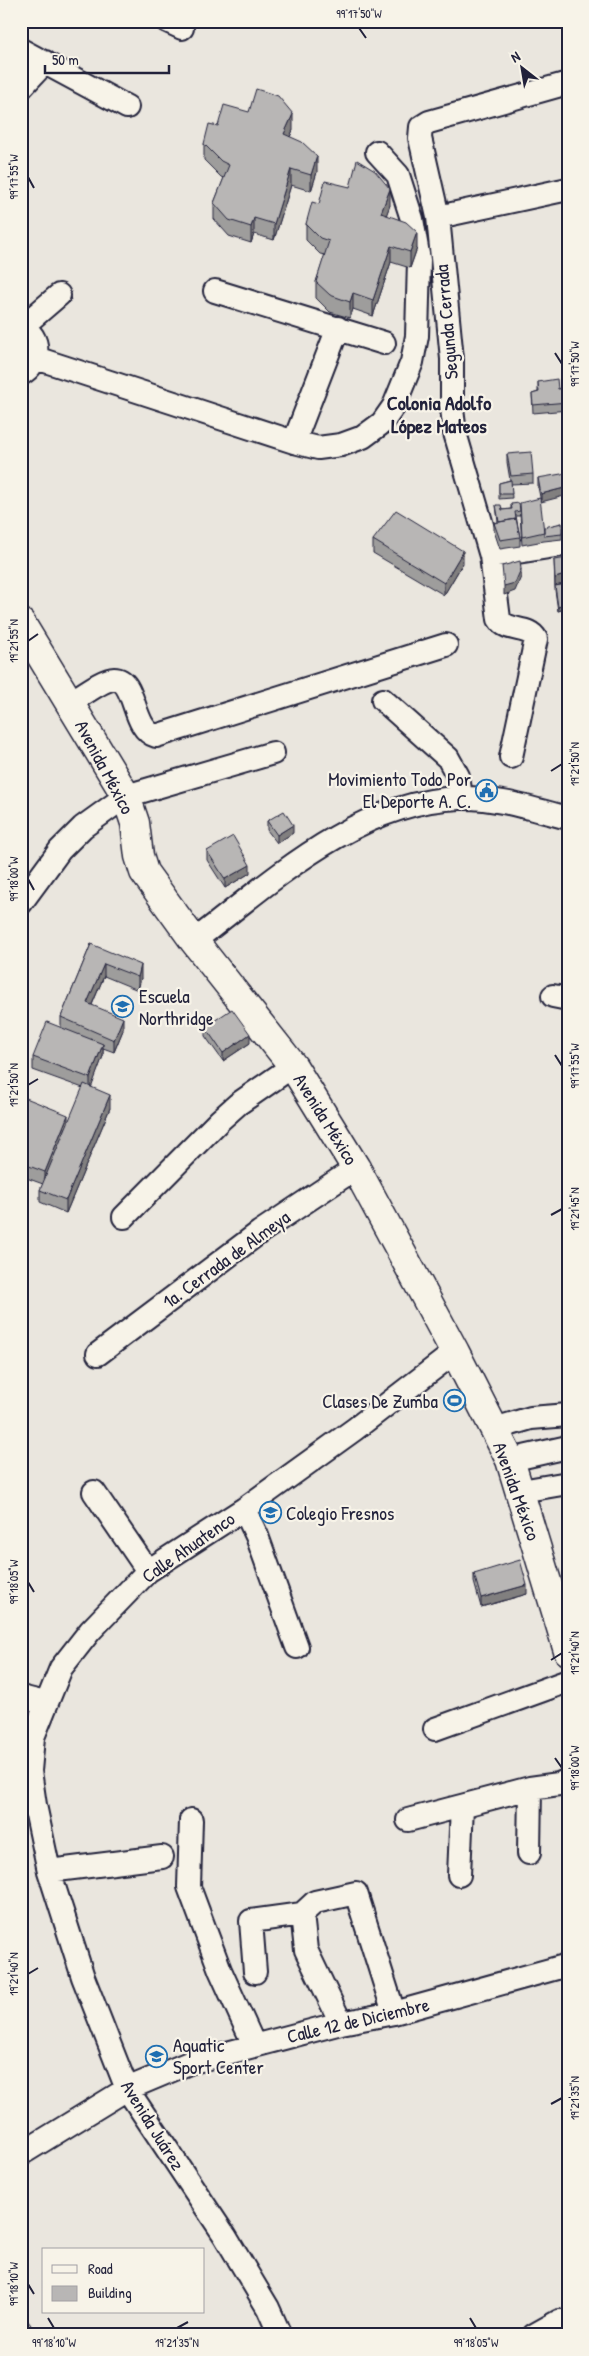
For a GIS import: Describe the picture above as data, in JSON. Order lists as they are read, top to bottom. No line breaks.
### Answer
{"streets":{"main road":["Avenida México"],"street":["Segunda Cerrada","1a. Cerrada de Almeya","Calle Ahuatenco","Calle 12 de Diciembre","Avenida Juárez"]},"crossings":[["Avenida México","1a. Cerrada de Almeya"],["Avenida México","Calle Ahuatenco"],["Calle Ahuatenco","Avenida Juárez"],["Calle 12 de Diciembre","Avenida Juárez"]],"districts":["Colonia Adolfo López Mateos"],"places":{"public building":["Movimiento Todo Por El Deporte A. C."],"school or university":["Escuela Northridge","Colegio Fresnos","Aquatic Sport Center"],"sports":["Clases De Zumba"]},"legend":["Road","Building"],"scale_bar":"50 m","north":"top left","coordinates":["99°17'50\"W","99°17'55\"W","19°21'55\"N","19°21'50\"N","99°18'00\"W","19°21'45\"N","99°18'05\"W","19°21'40\"N","19°21'35\"N","99°18'10\"W"]}
